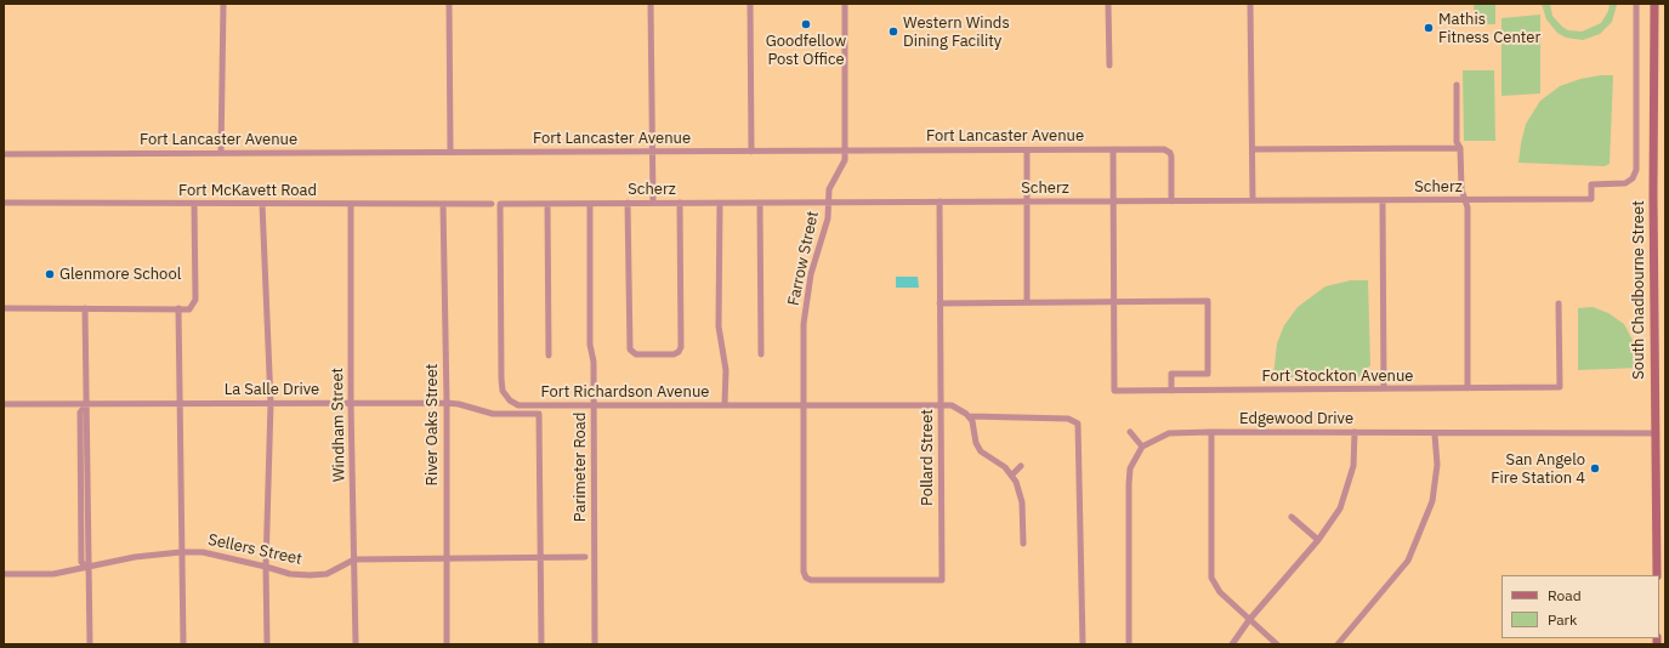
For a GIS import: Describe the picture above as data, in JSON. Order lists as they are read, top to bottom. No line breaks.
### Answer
{"streets":{"main road":["South Chadbourne Street"],"street":["Fort Lancaster Avenue","Scherz","Fort McKavett Road","Farrow Street","Fort Stockton Avenue","La Salle Drive","Fort Richardson Avenue","Edgewood Drive","Windham Street","River Oaks Street","Pollard Street","Parimeter Road","Sellers Street"]},"crossings":[["Fort Lancaster Avenue","Scherz"],["Fort Lancaster Avenue","Farrow Street"],["Scherz","Farrow Street"],["Scherz","Fort Richardson Avenue"],["Scherz","Pollard Street"],["Scherz","Parimeter Road"],["Fort McKavett Road","Windham Street"],["Fort McKavett Road","River Oaks Street"],["Farrow Street","Fort Richardson Avenue"],["Farrow Street","Pollard Street"],["South Chadbourne Street","Edgewood Drive"],["La Salle Drive","Windham Street"],["La Salle Drive","River Oaks Street"],["La Salle Drive","Sellers Street"],["Fort Richardson Avenue","Pollard Street"],["Fort Richardson Avenue","Parimeter Road"],["Windham Street","Sellers Street"],["River Oaks Street","Sellers Street"]],"places":["Goodfellow Post Office","Mathis Fitness Center","Western Winds Dining Facility","Glenmore School","San Angelo Fire Station 4"],"legend":["Road","Park"]}
